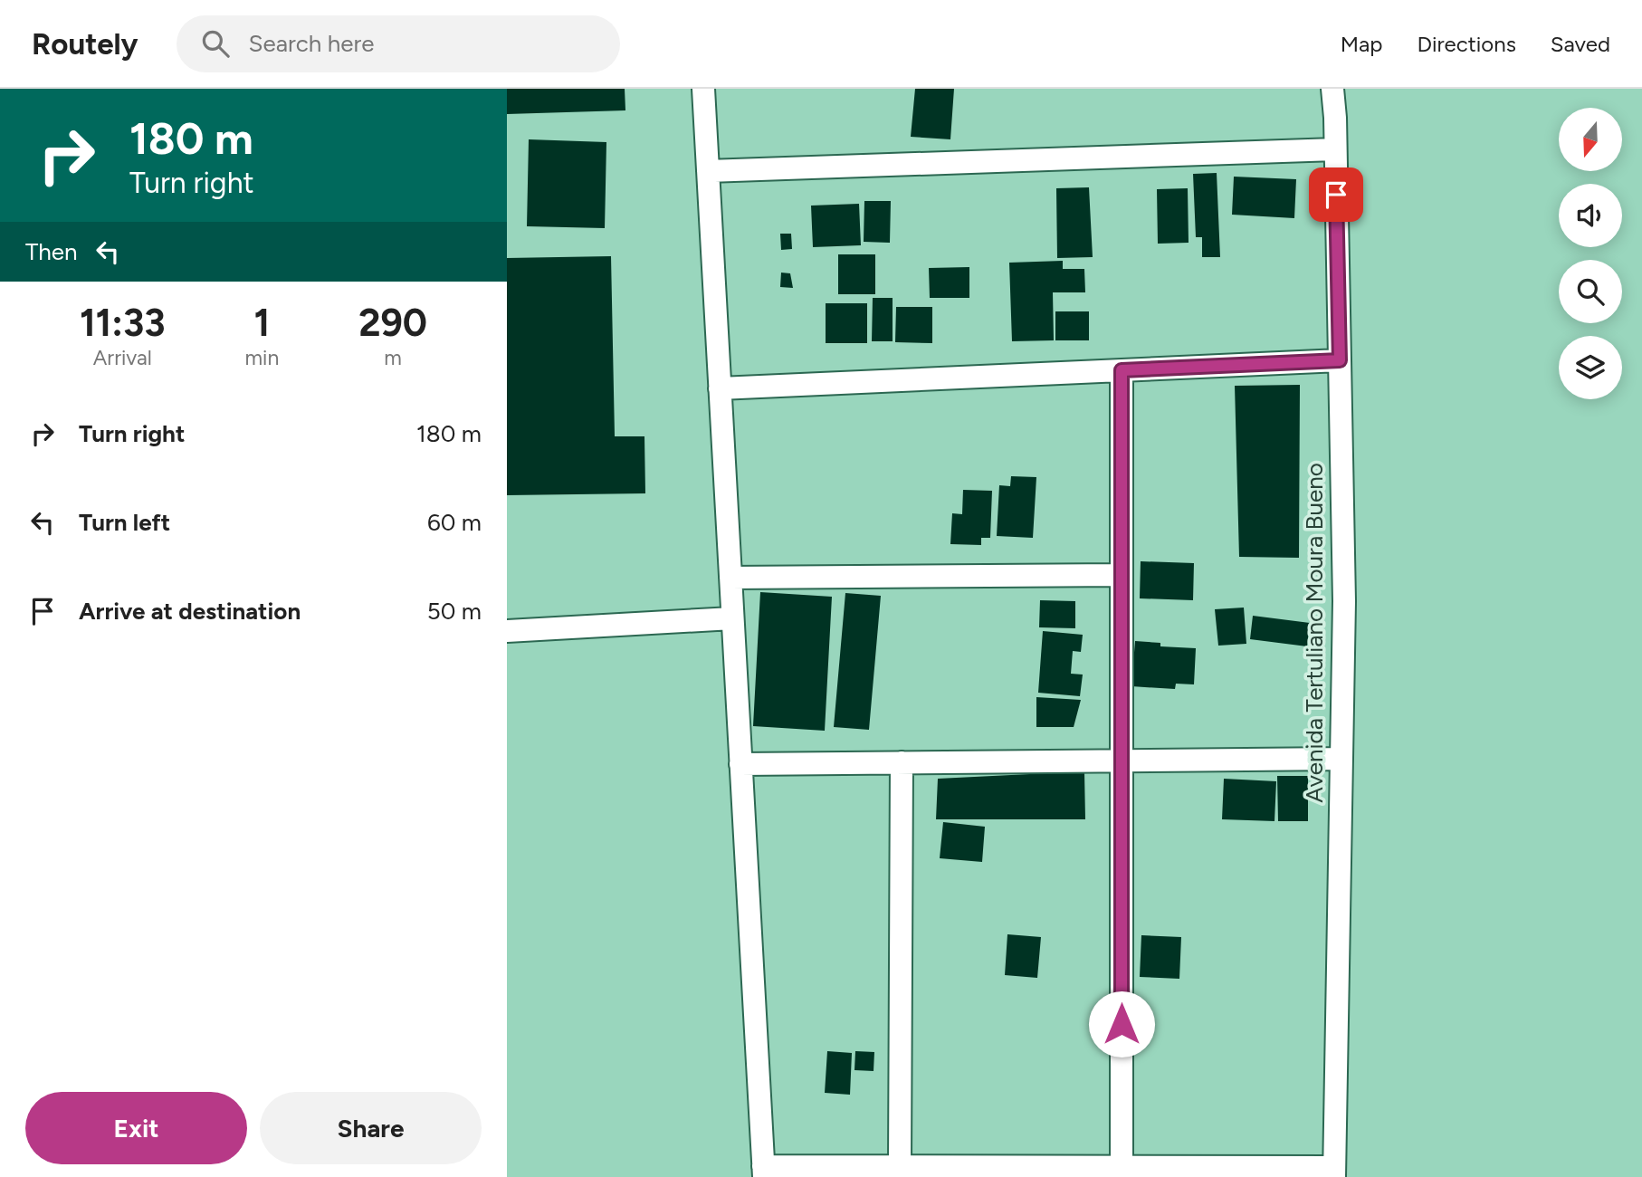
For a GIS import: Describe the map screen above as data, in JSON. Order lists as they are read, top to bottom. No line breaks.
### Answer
{"streets":{"street":["Avenida Tertuliano Moura Bueno"]},"north":"bottom","page":{"header":"Routely","search":"Search here","nav":["Map","Directions","Saved"],"turn":["180 m","Turn right"],"then":"Then","eta":["11:33","Arrival","1","min","290","m"],"list":[{"name":"Turn right","value":"180 m"},{"name":"Turn left","value":"60 m"},{"name":"Arrive at destination","value":"50 m"}],"buttons":["Exit","Share"]}}
